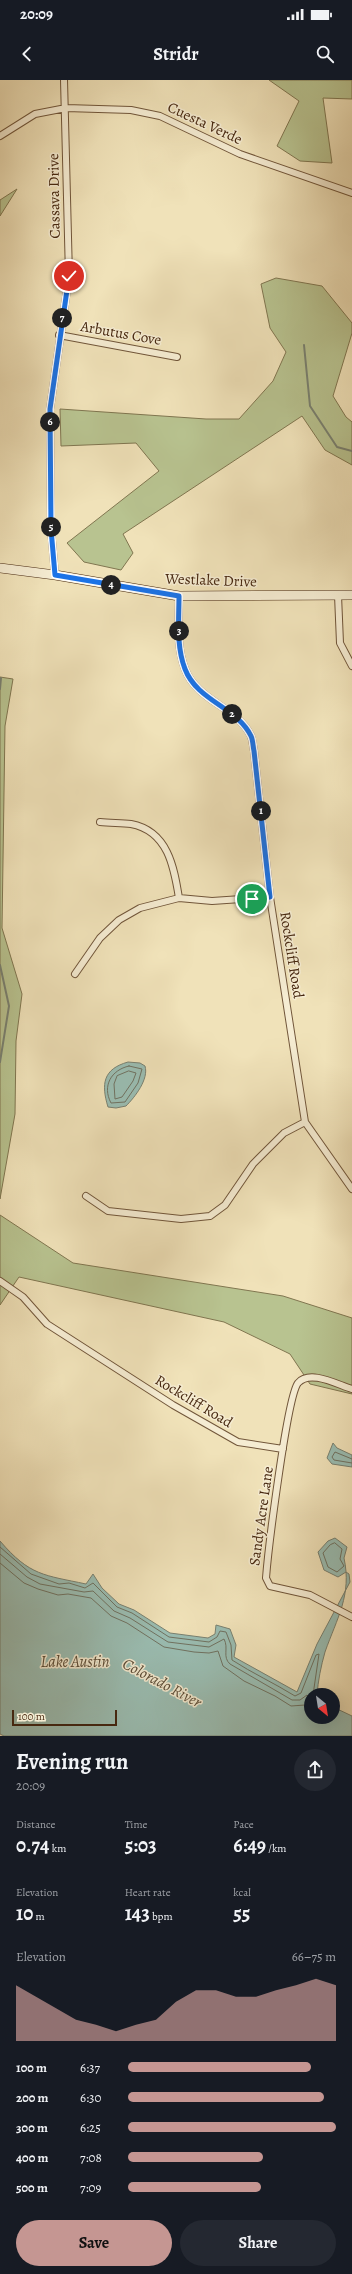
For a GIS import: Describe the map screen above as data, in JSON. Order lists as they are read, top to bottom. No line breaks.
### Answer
{"streets":{"street":["Cuesta Verde","Cassava Drive","Arbutus Cove","Westlake Drive","Rockcliff Road","Sandy Acre Lane"]},"crossings":[["Cuesta Verde","Cassava Drive"],["Cassava Drive","Arbutus Cove"],["Cassava Drive","Westlake Drive"],["Westlake Drive","Rockcliff Road"],["Rockcliff Road","Sandy Acre Lane"]],"water":["Lake Austin","Colorado River"],"scale_bar":"100 m","north":"bottom right","page":{"status":"20:09","header":"Stridr","pins":["7","6","5","4","3","2","1"],"scale":"100 m","heading":["Evening run","20:09"],"stats":[["Distance","0.74 km"],["Time","5:03"],["Pace","6:49 /km"],["Elevation","10 m"],["Heart rate","143 bpm"],["kcal","55"]],"chart":["Elevation","66–75 m"],"list":[{"name":"100 m","note":"6:37"},{"name":"200 m","note":"6:30"},{"name":"300 m","note":"6:25"},{"name":"400 m","note":"7:08"},{"name":"500 m","note":"7:09"}],"buttons":["Save","Share"]}}
